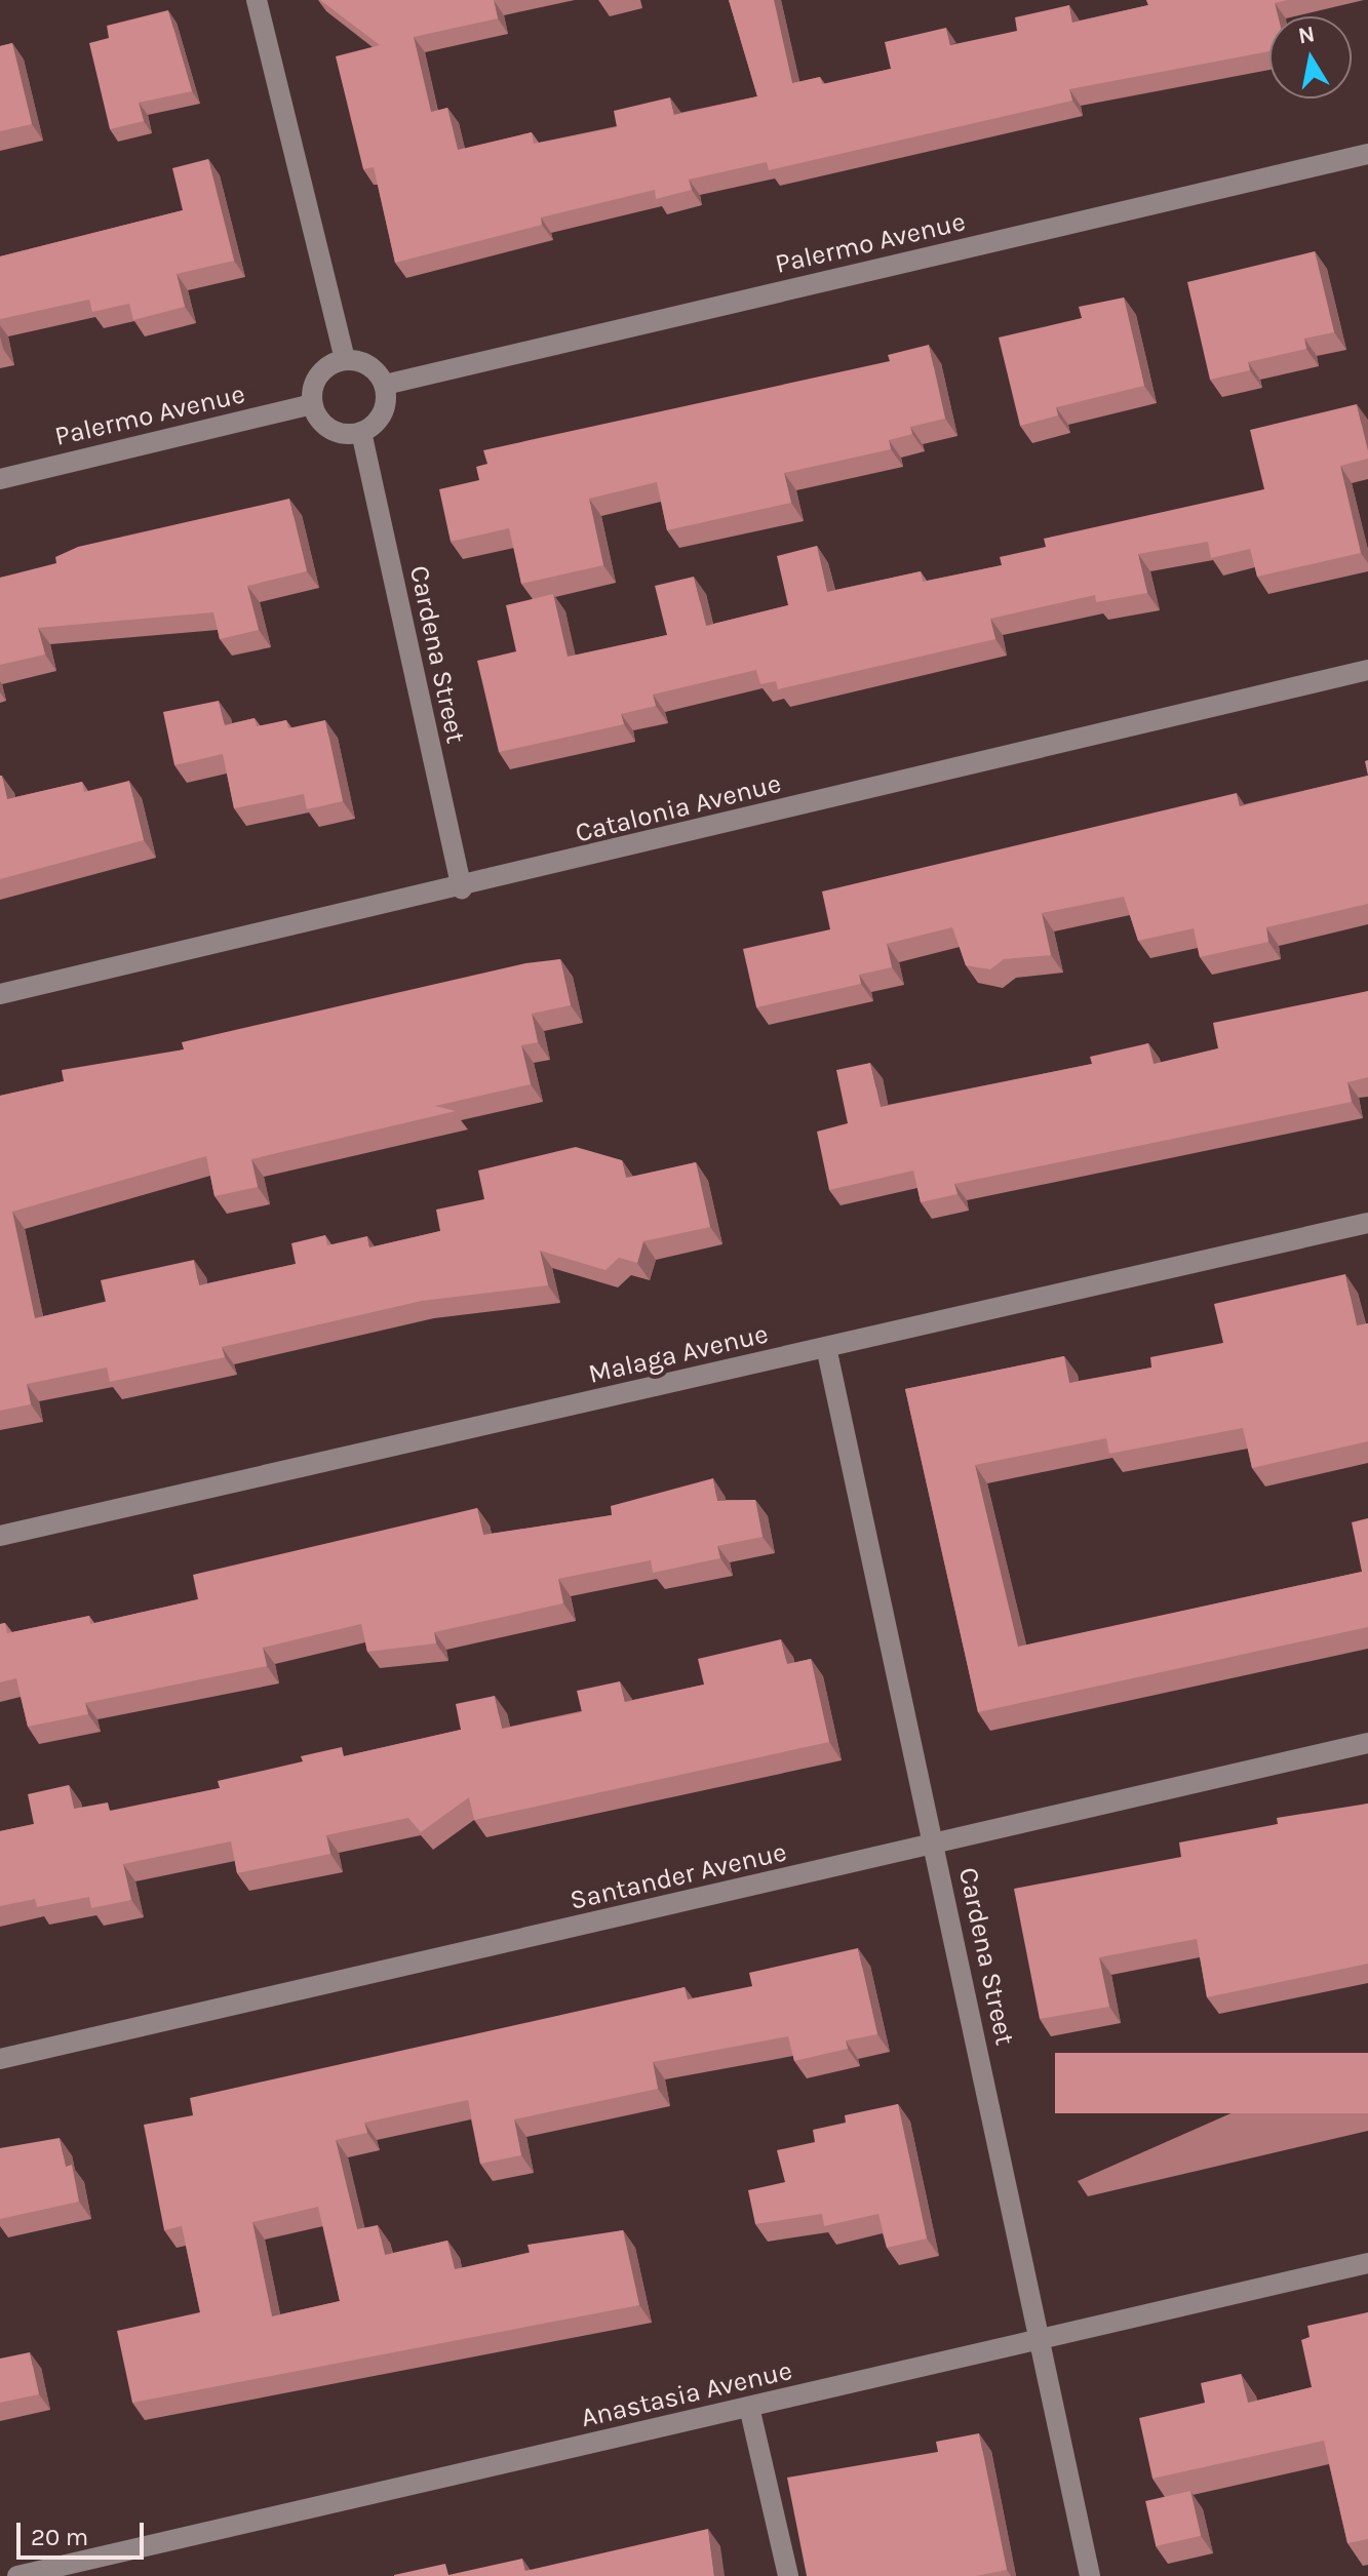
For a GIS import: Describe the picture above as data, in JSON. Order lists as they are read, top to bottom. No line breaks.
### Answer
{"streets":{"street":["Palermo Avenue","Cardena Street","Catalonia Avenue","Malaga Avenue","Santander Avenue","Anastasia Avenue"]},"crossings":[["Palermo Avenue","Cardena Street"],["Cardena Street","Catalonia Avenue"],["Cardena Street","Malaga Avenue"],["Cardena Street","Santander Avenue"],["Cardena Street","Anastasia Avenue"]],"scale_bar":"20 m","north":"top"}
